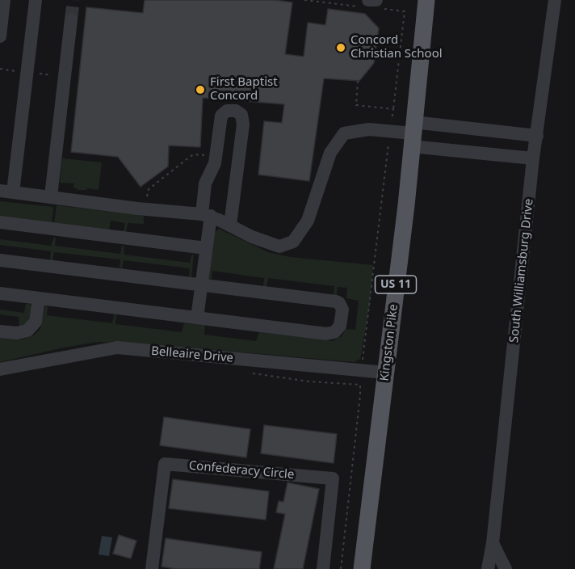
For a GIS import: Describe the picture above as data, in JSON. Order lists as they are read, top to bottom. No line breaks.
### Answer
{"streets":{"main road":["US 11","Kingston Pike"],"street":["South Williamsburg Drive","Belleaire Drive","Confederacy Circle"]},"crossings":[["Kingston Pike","Belleaire Drive"]],"places":["Concord Christian School","First Baptist Concord"]}
